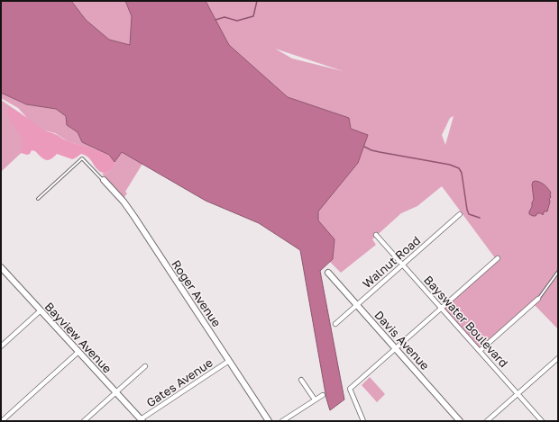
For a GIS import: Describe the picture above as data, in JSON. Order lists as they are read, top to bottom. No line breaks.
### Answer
{"streets":{"street":["Walnut Road","Roger Avenue","Bayswater Boulevard","Bayview Avenue","Davis Avenue","Gates Avenue"]},"crossings":[["Walnut Road","Bayswater Boulevard"],["Walnut Road","Davis Avenue"],["Roger Avenue","Gates Avenue"],["Bayview Avenue","Gates Avenue"]]}
